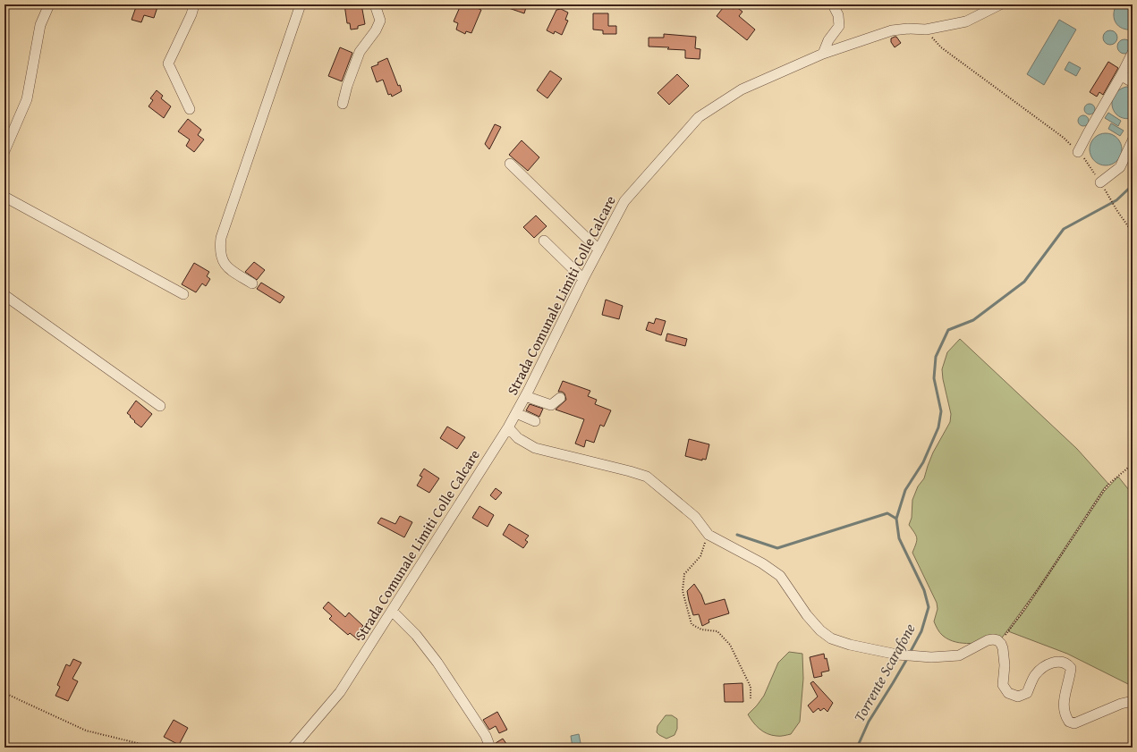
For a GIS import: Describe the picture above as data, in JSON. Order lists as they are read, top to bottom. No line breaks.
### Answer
{"streets":{"street":["Strada Comunale Limiti Colle Calcare"]},"water":["Torrente Scarafone"]}
